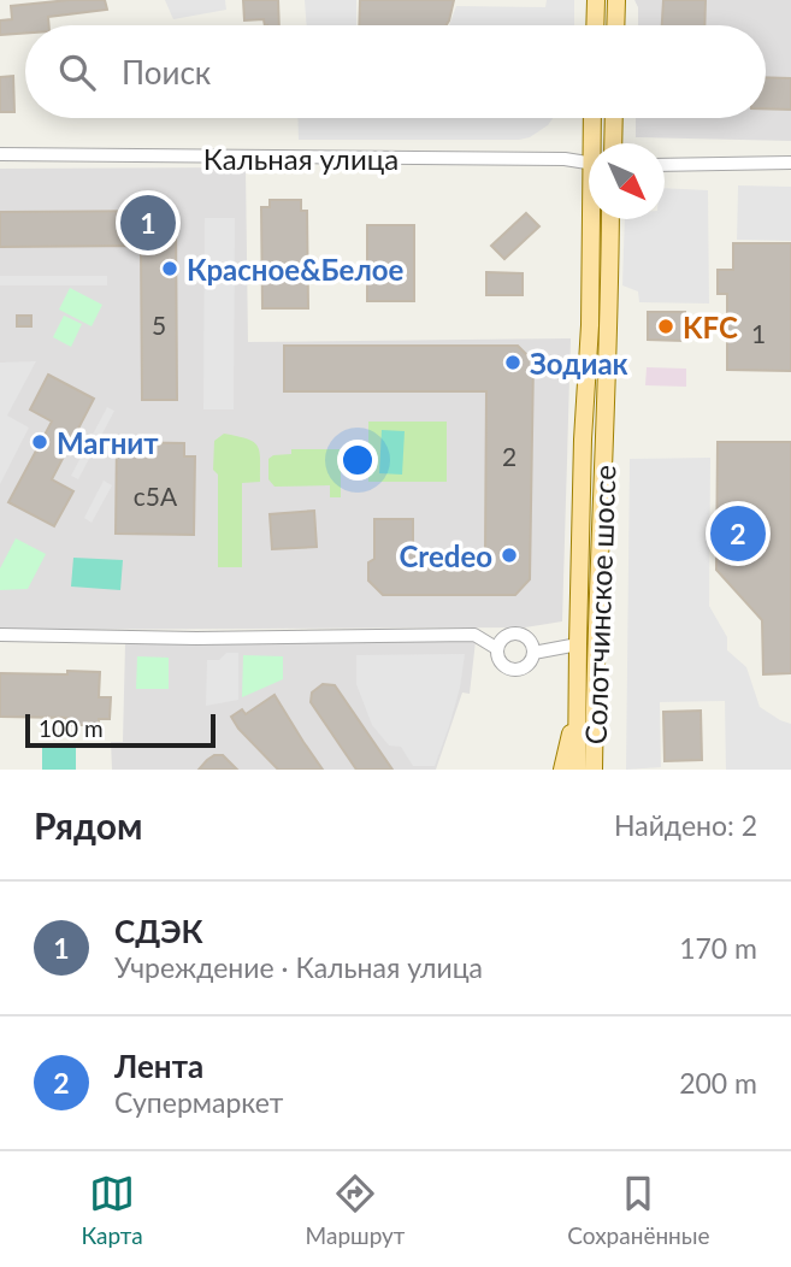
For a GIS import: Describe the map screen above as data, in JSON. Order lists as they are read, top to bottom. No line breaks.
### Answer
{"streets":{"main road":["Солотчинское шоссе"],"street":["Кальная улица"]},"places":["Красное&Белое","KFC","Зодиак","Магнит","Credeo"],"house_numbers":["5","1","2","с5А"],"scale_bar":"100 m","north":"bottom right","page":{"search":"Поиск","pins":["1","2"],"scale":"100 m","heading":["Рядом","Найдено: 2"],"list":[{"mark":"1","name":"СДЭК","note":"Учреждение · Кальная улица","value":"170 m"},{"mark":"2","name":"Лента","note":"Супермаркет","value":"200 m"}],"nav":["Карта","Маршрут","Сохранённые"]}}
